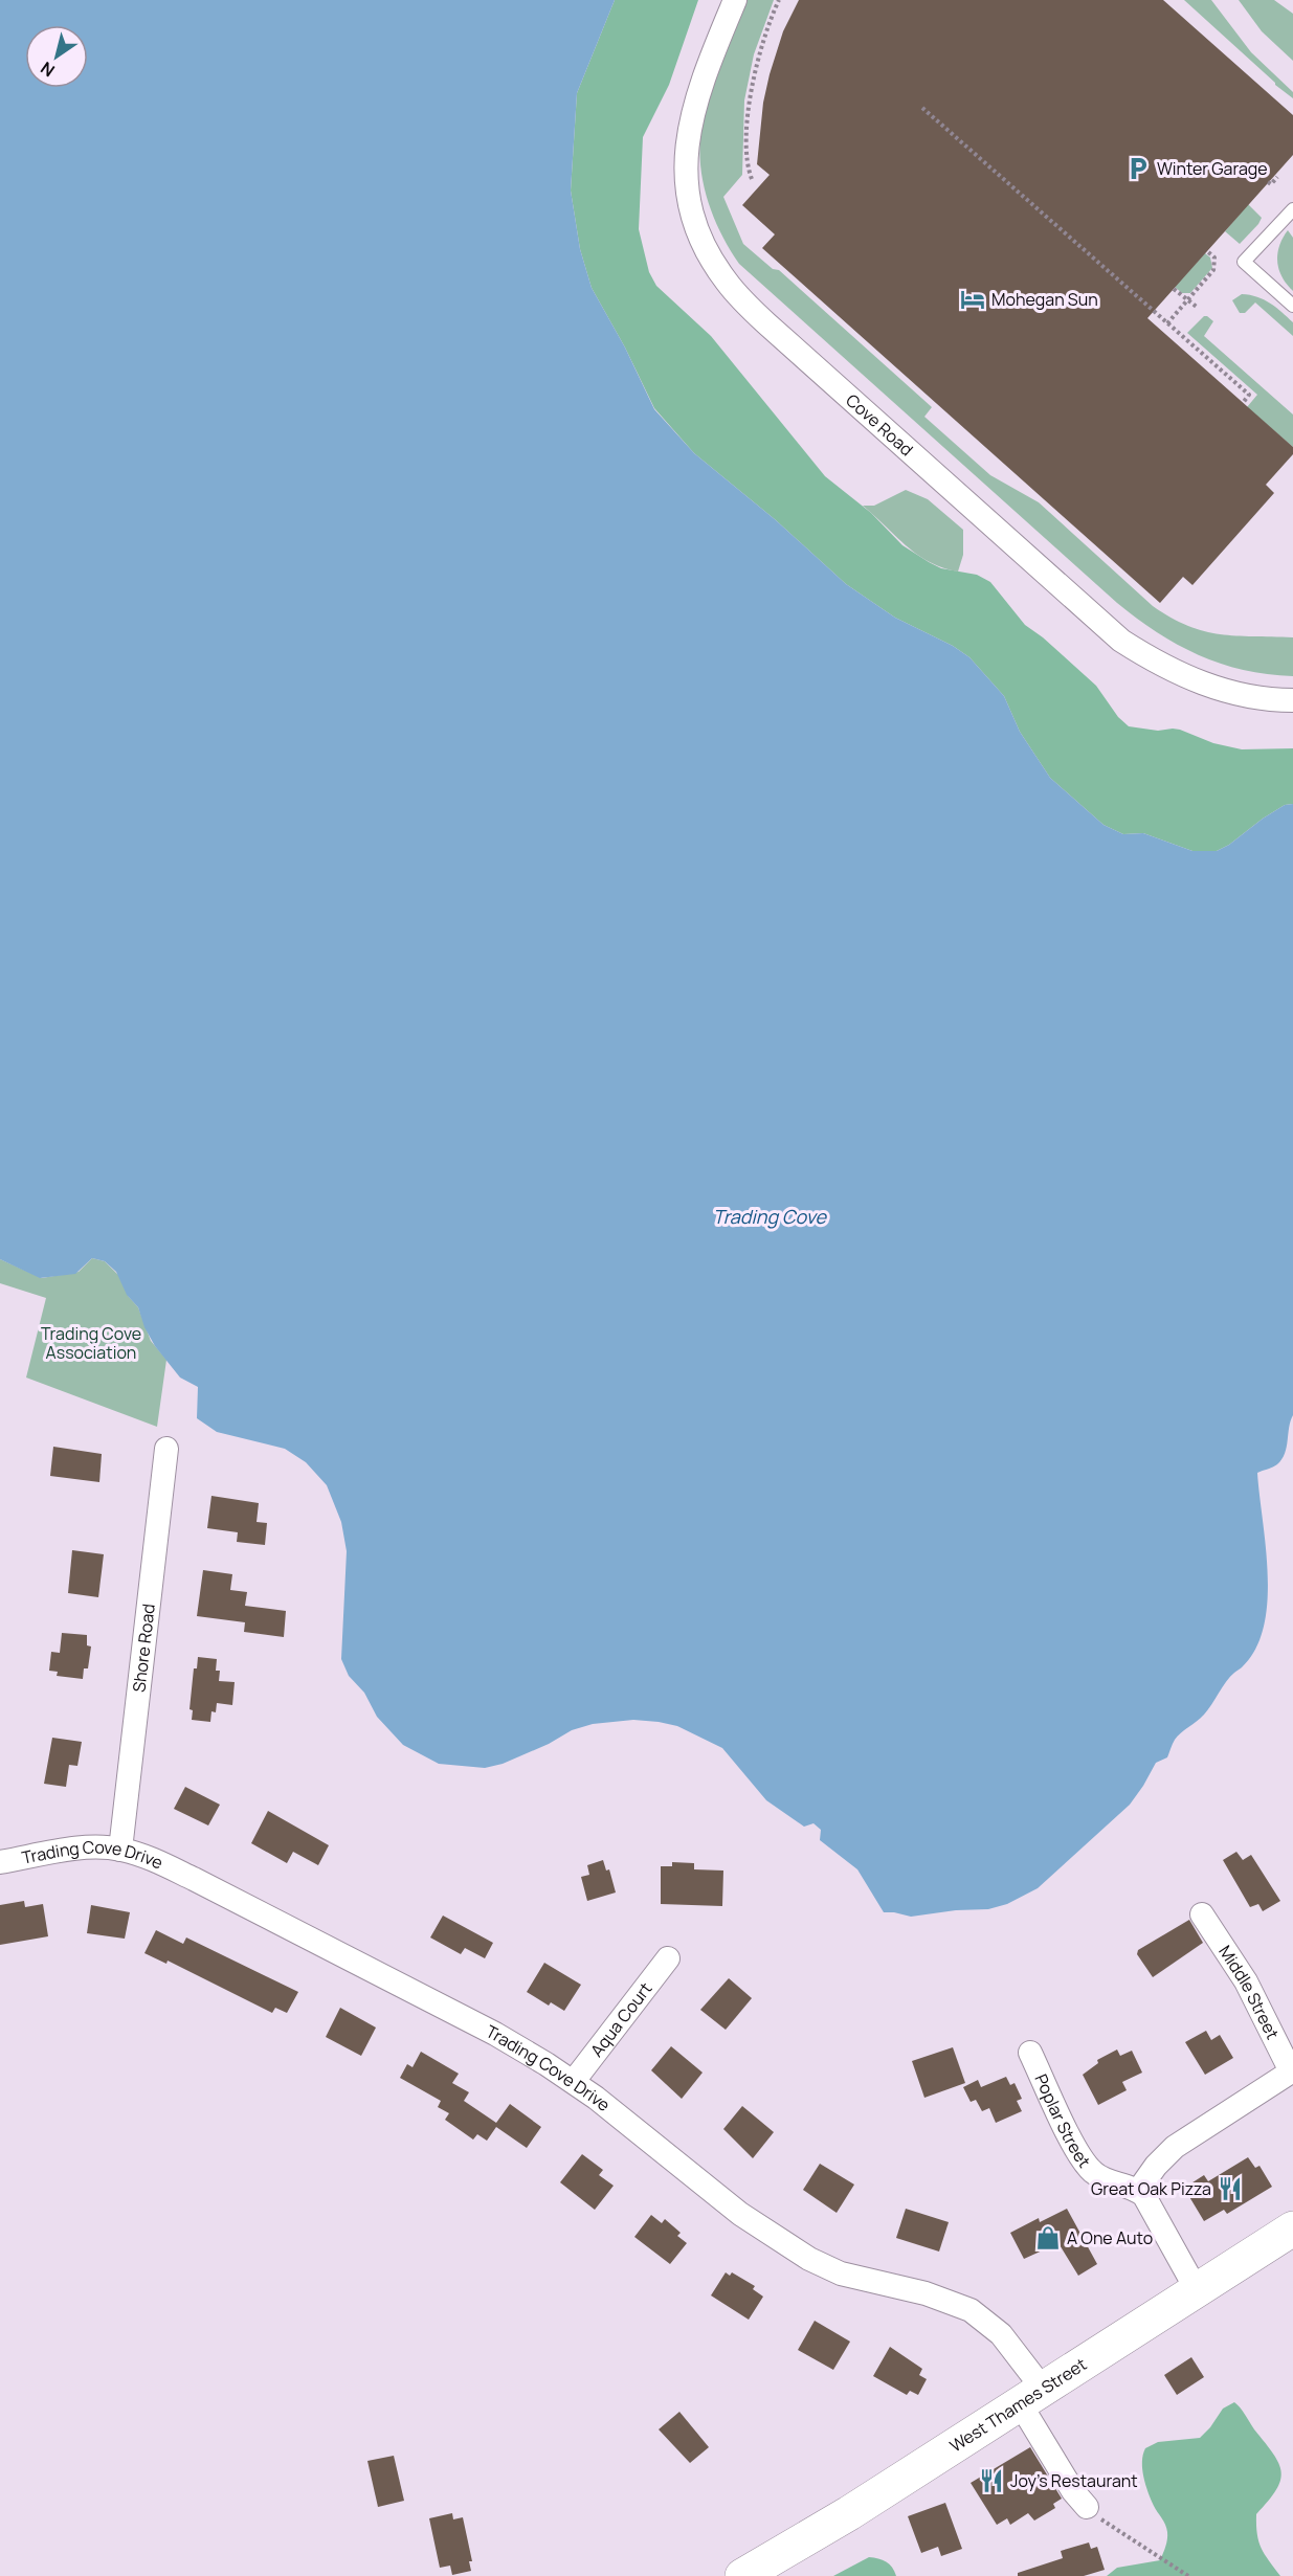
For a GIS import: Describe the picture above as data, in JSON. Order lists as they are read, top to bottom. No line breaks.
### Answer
{"streets":{"main road":["West Thames Street"],"street":["Cove Road","Shore Road","Trading Cove Drive","Middle Street","Aqua Court","Poplar Street"]},"crossings":[["Shore Road","Trading Cove Drive"],["Trading Cove Drive","Aqua Court"],["Trading Cove Drive","West Thames Street"]],"water":["Trading Cove"],"parks":["Trading Cove Association"],"places":{"parking":["Winter Garage"],"hotel":["Mohegan Sun"],"restaurant":["Great Oak Pizza","Joy's Restaurant"],"shop":["A One Auto"]},"north":"bottom left"}
